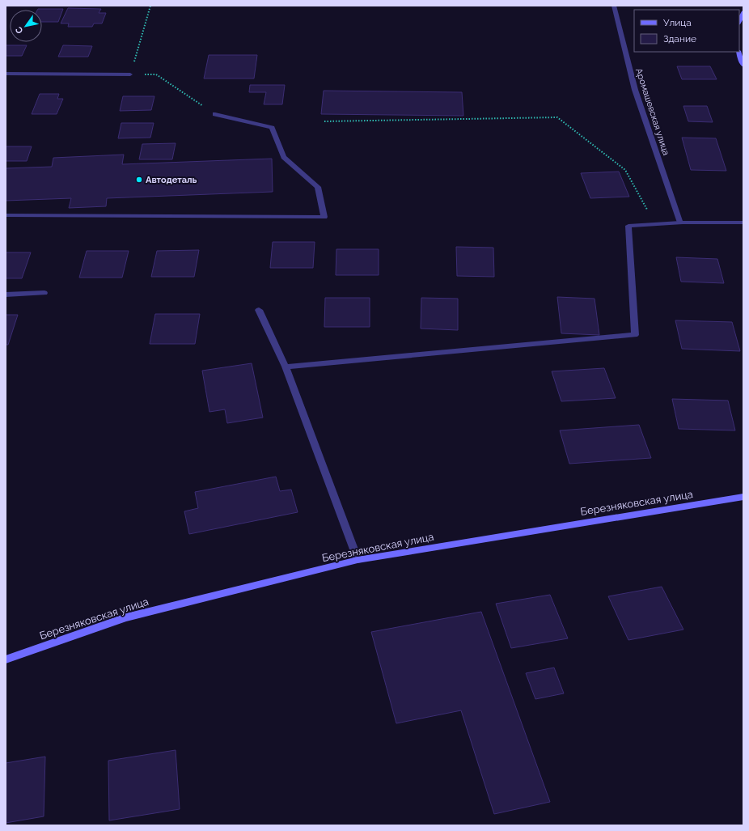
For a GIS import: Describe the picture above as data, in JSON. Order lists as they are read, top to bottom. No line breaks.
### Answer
{"streets":{"street":["Аромашевская улица","Березняковская улица"]},"places":["Автодеталь"],"legend":["Улица","Здание"],"north":"bottom left"}
